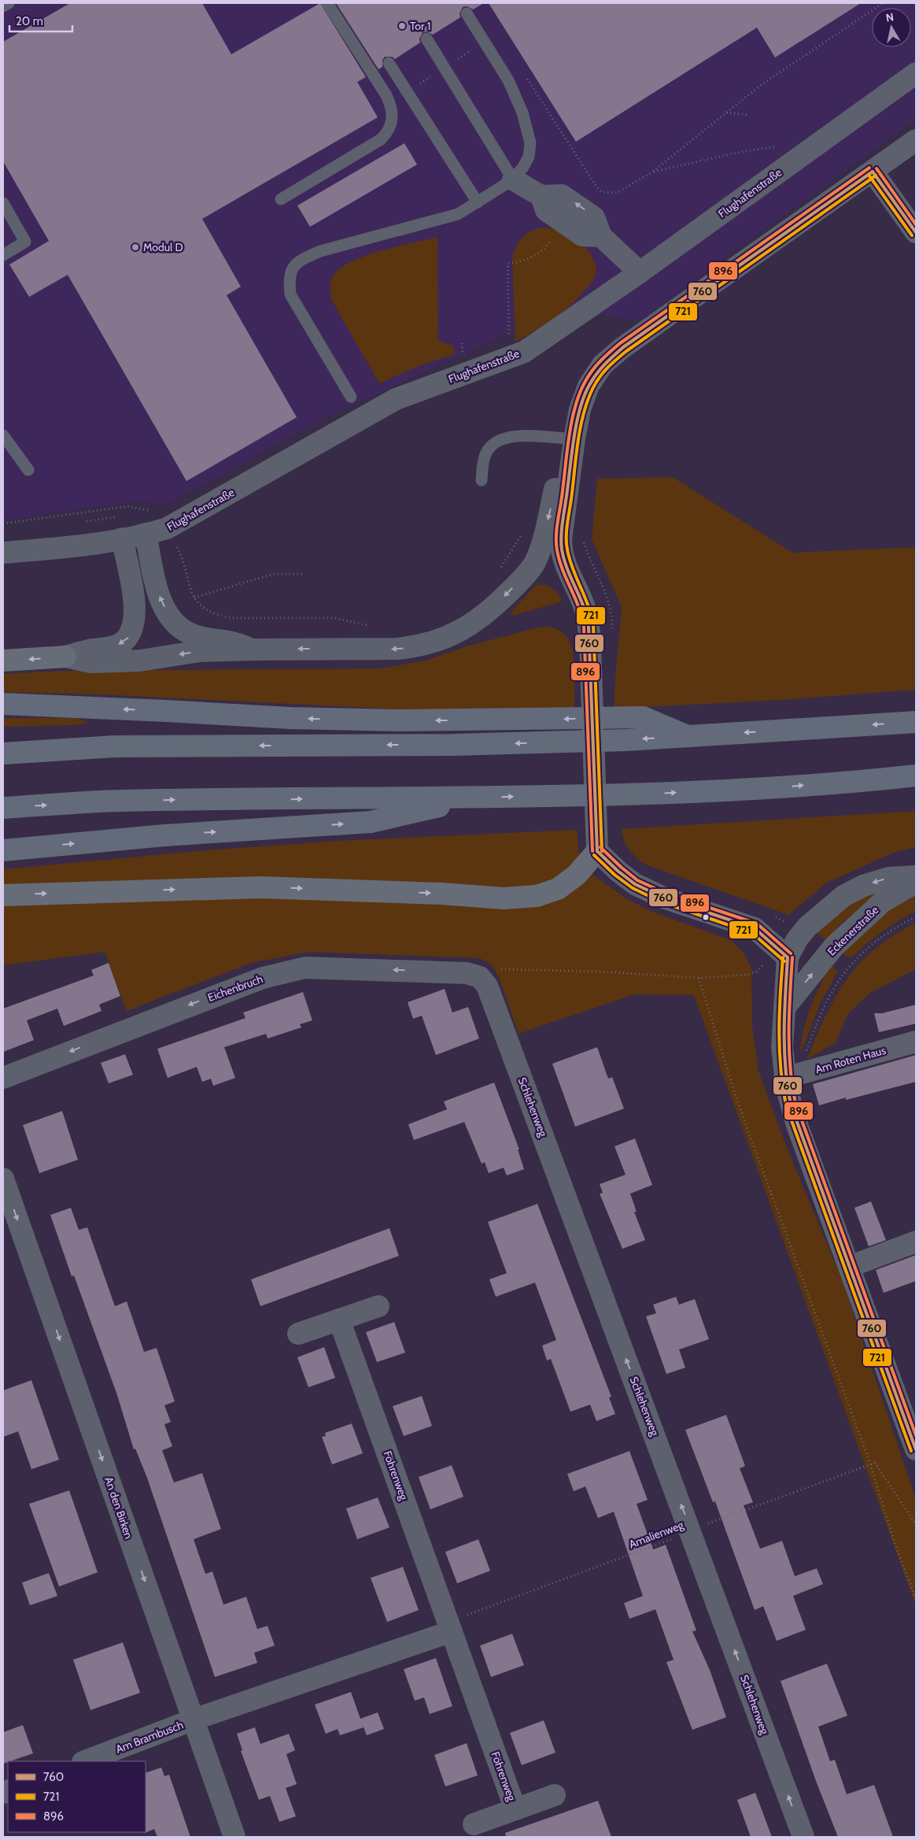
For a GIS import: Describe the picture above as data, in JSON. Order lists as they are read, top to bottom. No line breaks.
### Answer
{"streets":{"street":["Flughafenstraße","Eckenerstraße","Eichenbruch","Am Roten Haus","Schlehenweg","Föhrenweg","An den Birken","Am Brambusch"],"path":["Amalienweg"]},"crossings":[["Eckenerstraße","Am Roten Haus"],["Eichenbruch","Schlehenweg"],["Schlehenweg","Amalienweg"],["Föhrenweg","Amalienweg"],["An den Birken","Am Brambusch"]],"one_way":["Eichenbruch","Schlehenweg","An den Birken"],"places":["Tor 1","Modul D"],"lines":["transit line 896","transit line 760","transit line 721"],"legend":["760","721","896"],"scale_bar":"20 m","north":"top"}
